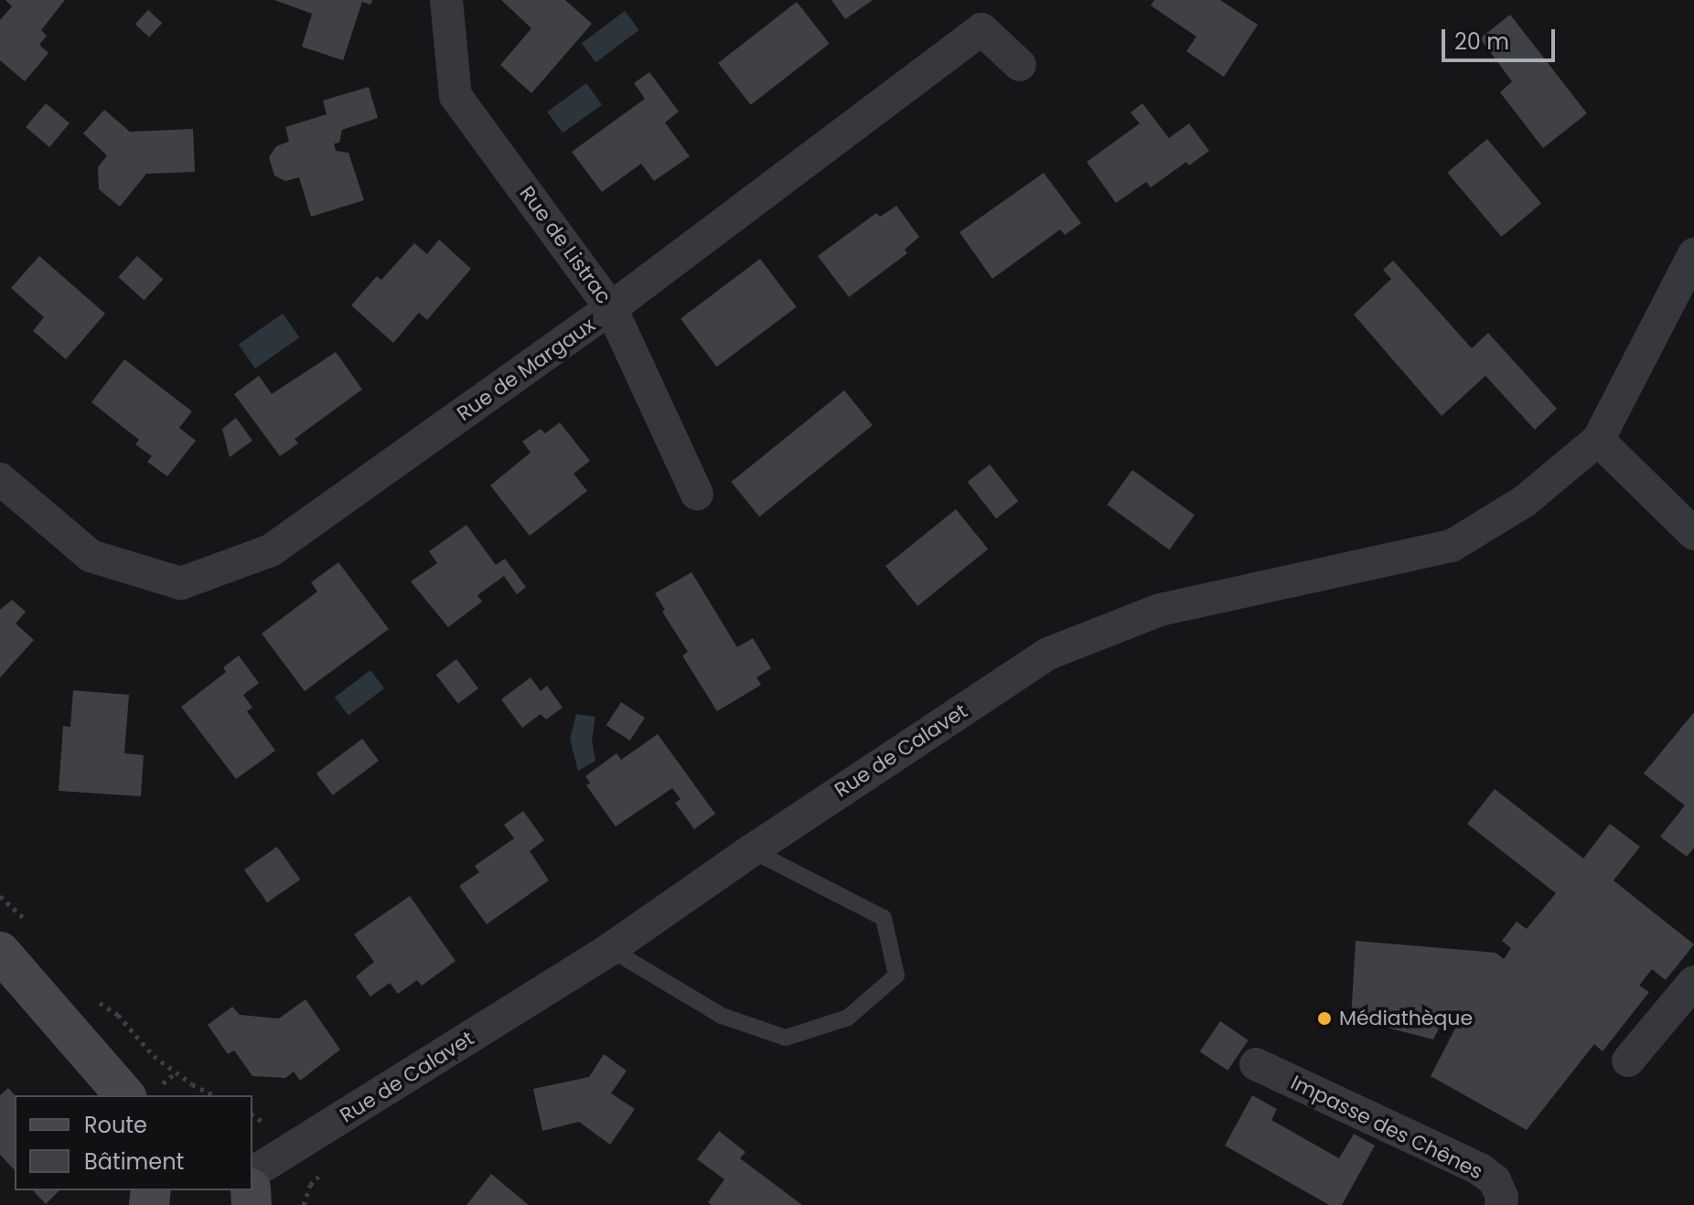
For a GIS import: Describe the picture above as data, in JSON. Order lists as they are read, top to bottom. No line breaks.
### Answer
{"streets":{"street":["Rue de Listrac","Rue de Margaux","Rue de Calavet","Impasse des Chênes"]},"crossings":[["Rue de Listrac","Rue de Margaux"]],"places":["Médiathèque"],"legend":["Route","Bâtiment"],"scale_bar":"20 m"}
